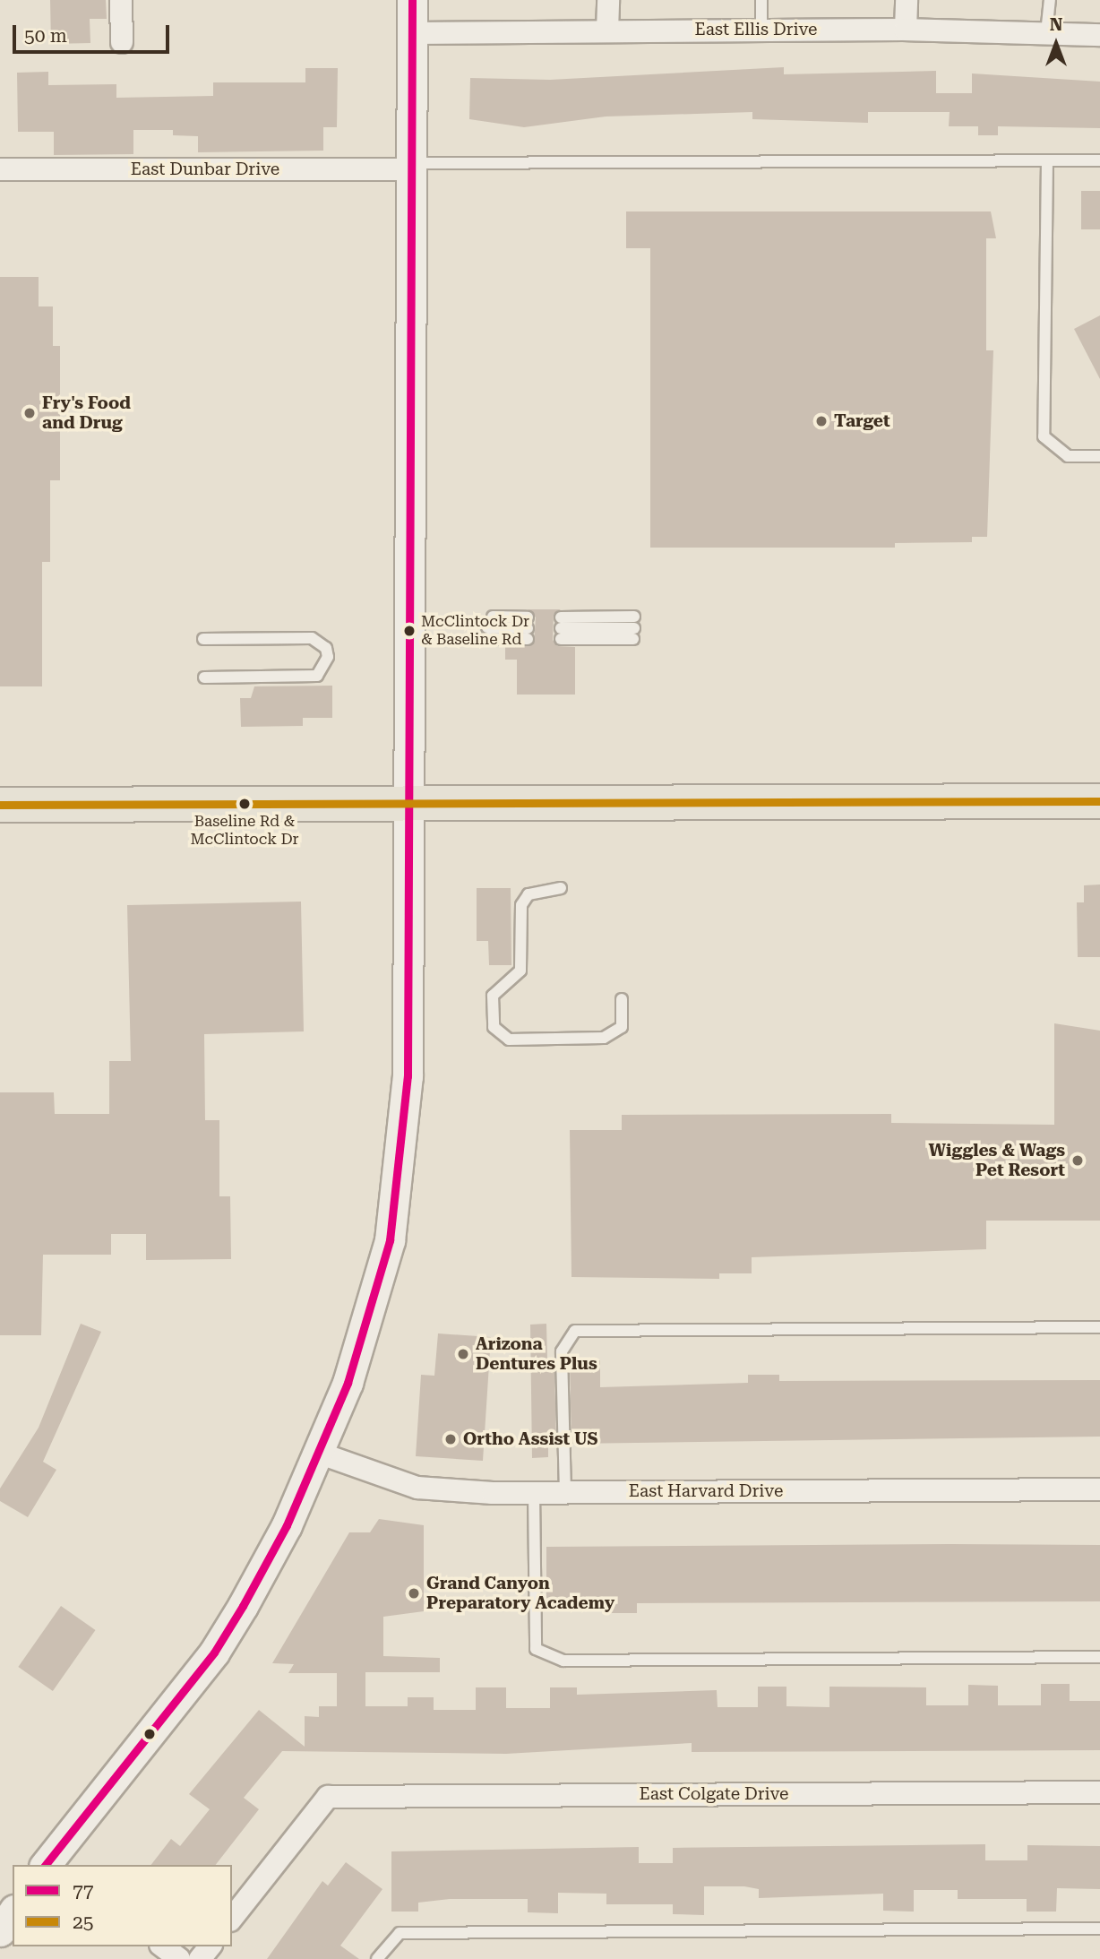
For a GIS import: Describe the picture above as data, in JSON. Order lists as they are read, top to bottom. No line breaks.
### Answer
{"streets":{"street":["East Ellis Drive","East Dunbar Drive","East Harvard Drive","East Colgate Drive"]},"places":["Fry's Food and Drug","Target","McClintock Dr & Baseline Rd","Baseline Rd & McClintock Dr","Wiggles & Wags Pet Resort","Arizona Dentures Plus","Ortho Assist US","Grand Canyon Preparatory Academy"],"lines":["transit line 77","transit line 25"],"legend":["77","25"],"scale_bar":"50 m","north":"top"}
